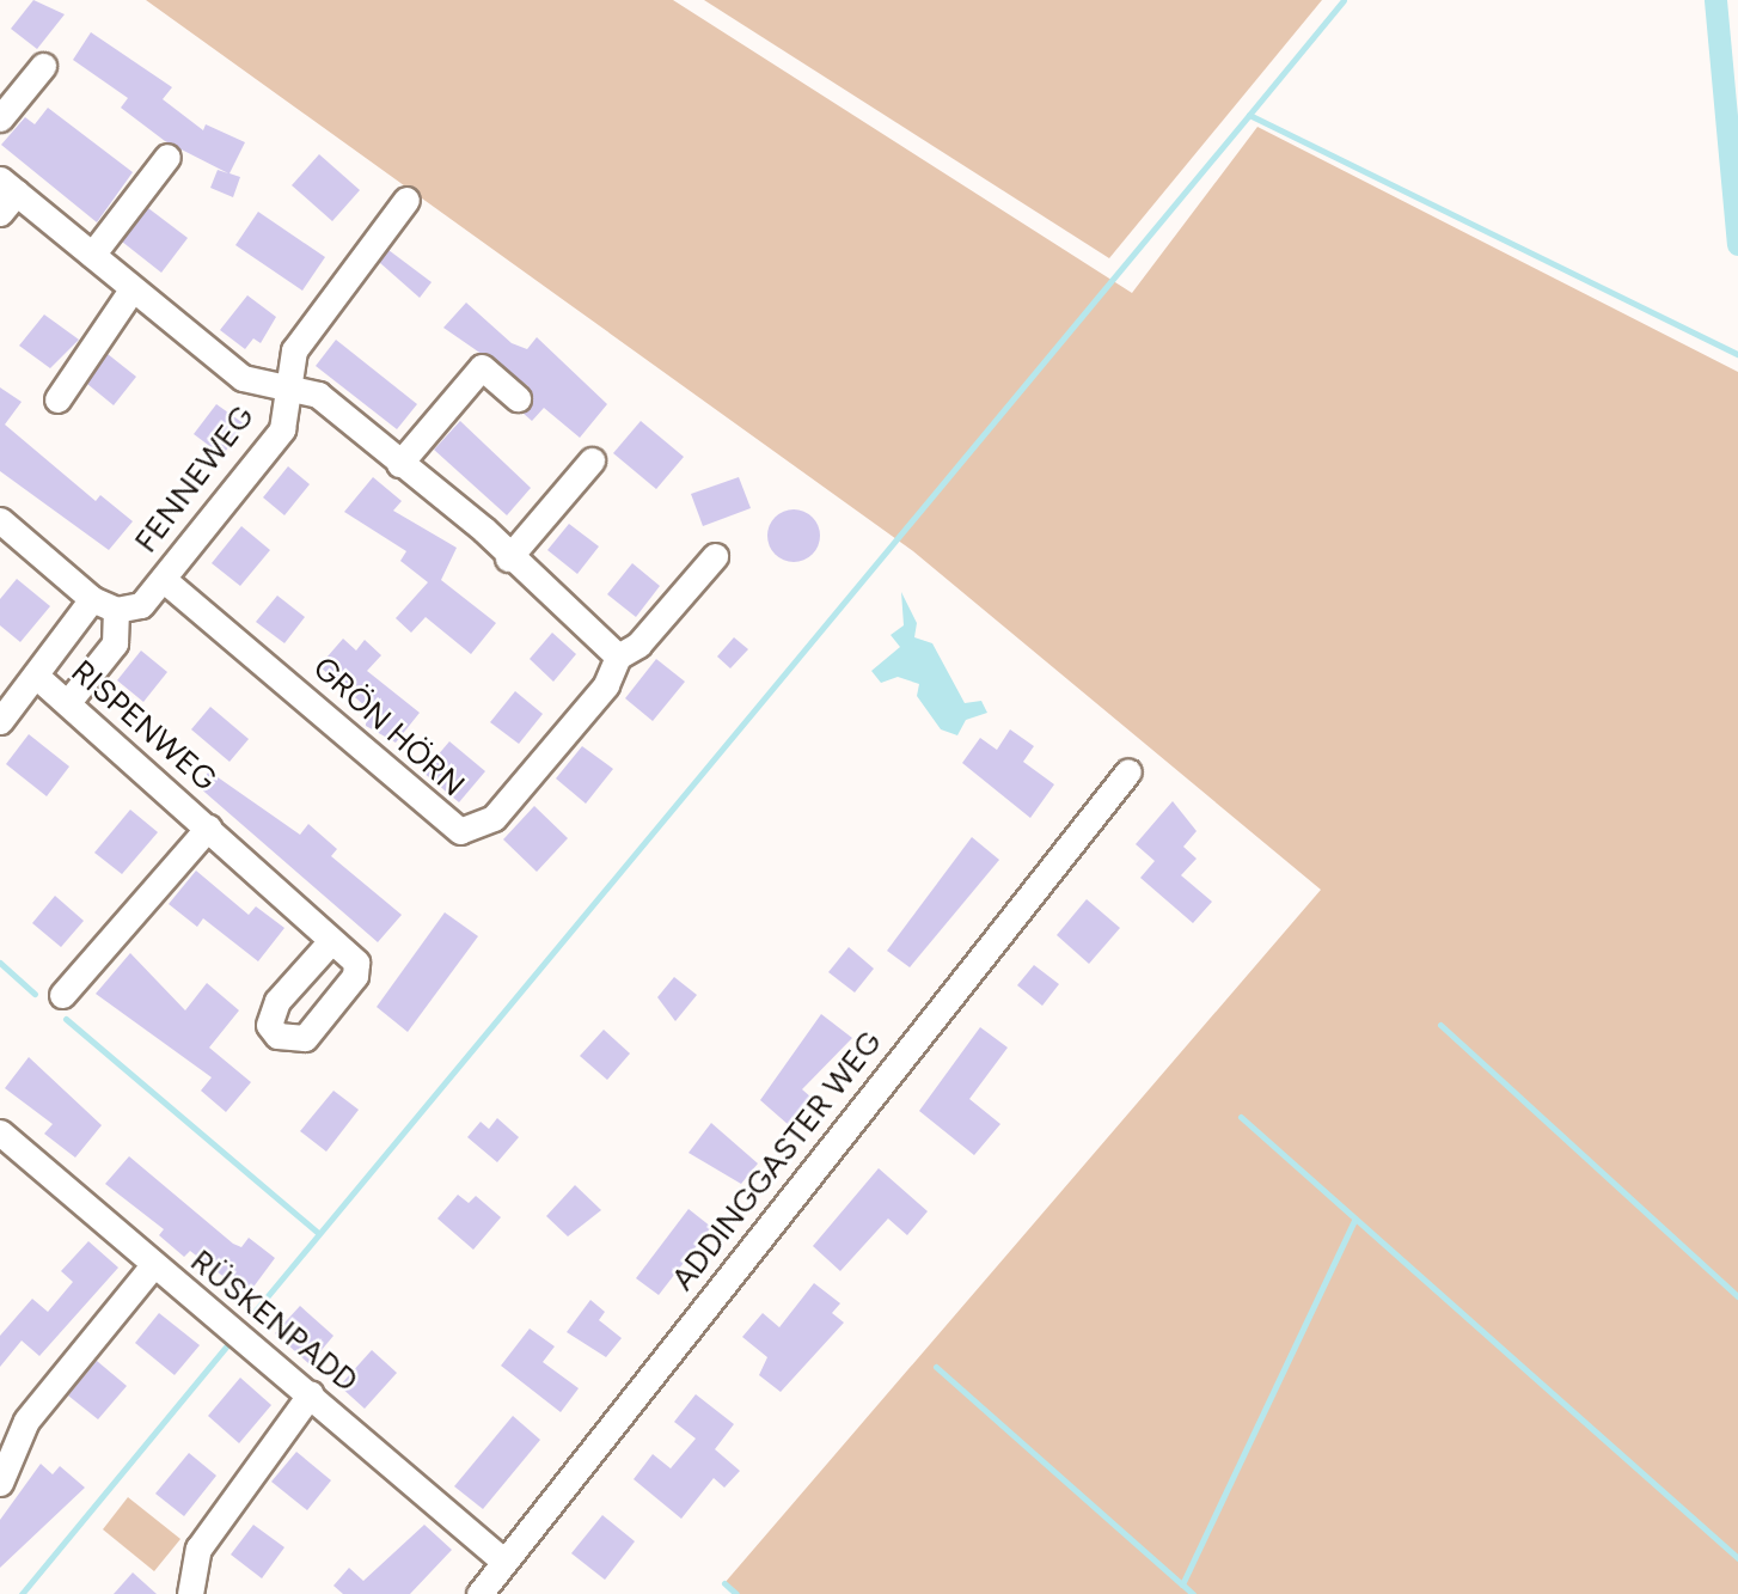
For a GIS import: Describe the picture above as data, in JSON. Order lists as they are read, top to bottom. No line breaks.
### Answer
{"streets":{"street":["FENNEWEG","RISPENWEG","GRÖN HÖRN","ADDINGGASTER WEG","RÜSKENPADD"]},"crossings":[["FENNEWEG","GRÖN HÖRN"],["ADDINGGASTER WEG","RÜSKENPADD"]]}
